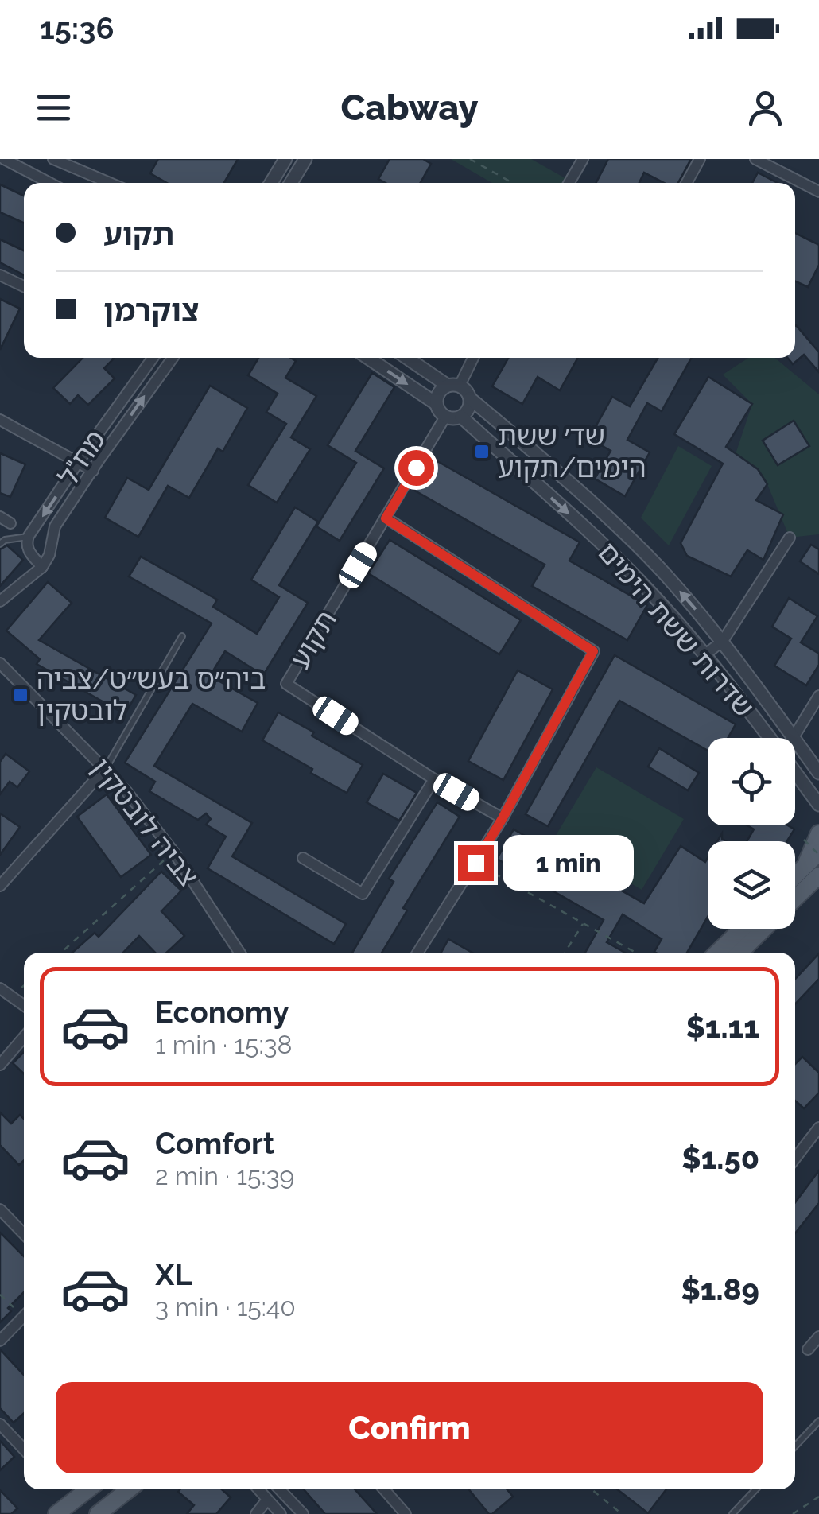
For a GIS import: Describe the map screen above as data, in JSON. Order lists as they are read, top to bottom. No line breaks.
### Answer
{"streets":{"street":["מח\"ל","שדרות ששת הימים","תקוע","צביה לובטקין"]},"crossings":[["שדרות ששת הימים","תקוע"]],"places":{"transit":["שד׳ ששת הימים/תקוע","ביה״ס בעש״ט/צביה לובטקין"]},"page":{"status":"15:36","header":"Cabway","banner":["תקוע","צוקרמן"],"bubble":"1 min","list":[{"name":"Economy","note":"1 min · 15:38","value":"$1.11"},{"name":"Comfort","note":"2 min · 15:39","value":"$1.50"},{"name":"XL","note":"3 min · 15:40","value":"$1.89"}],"buttons":"Confirm"}}
